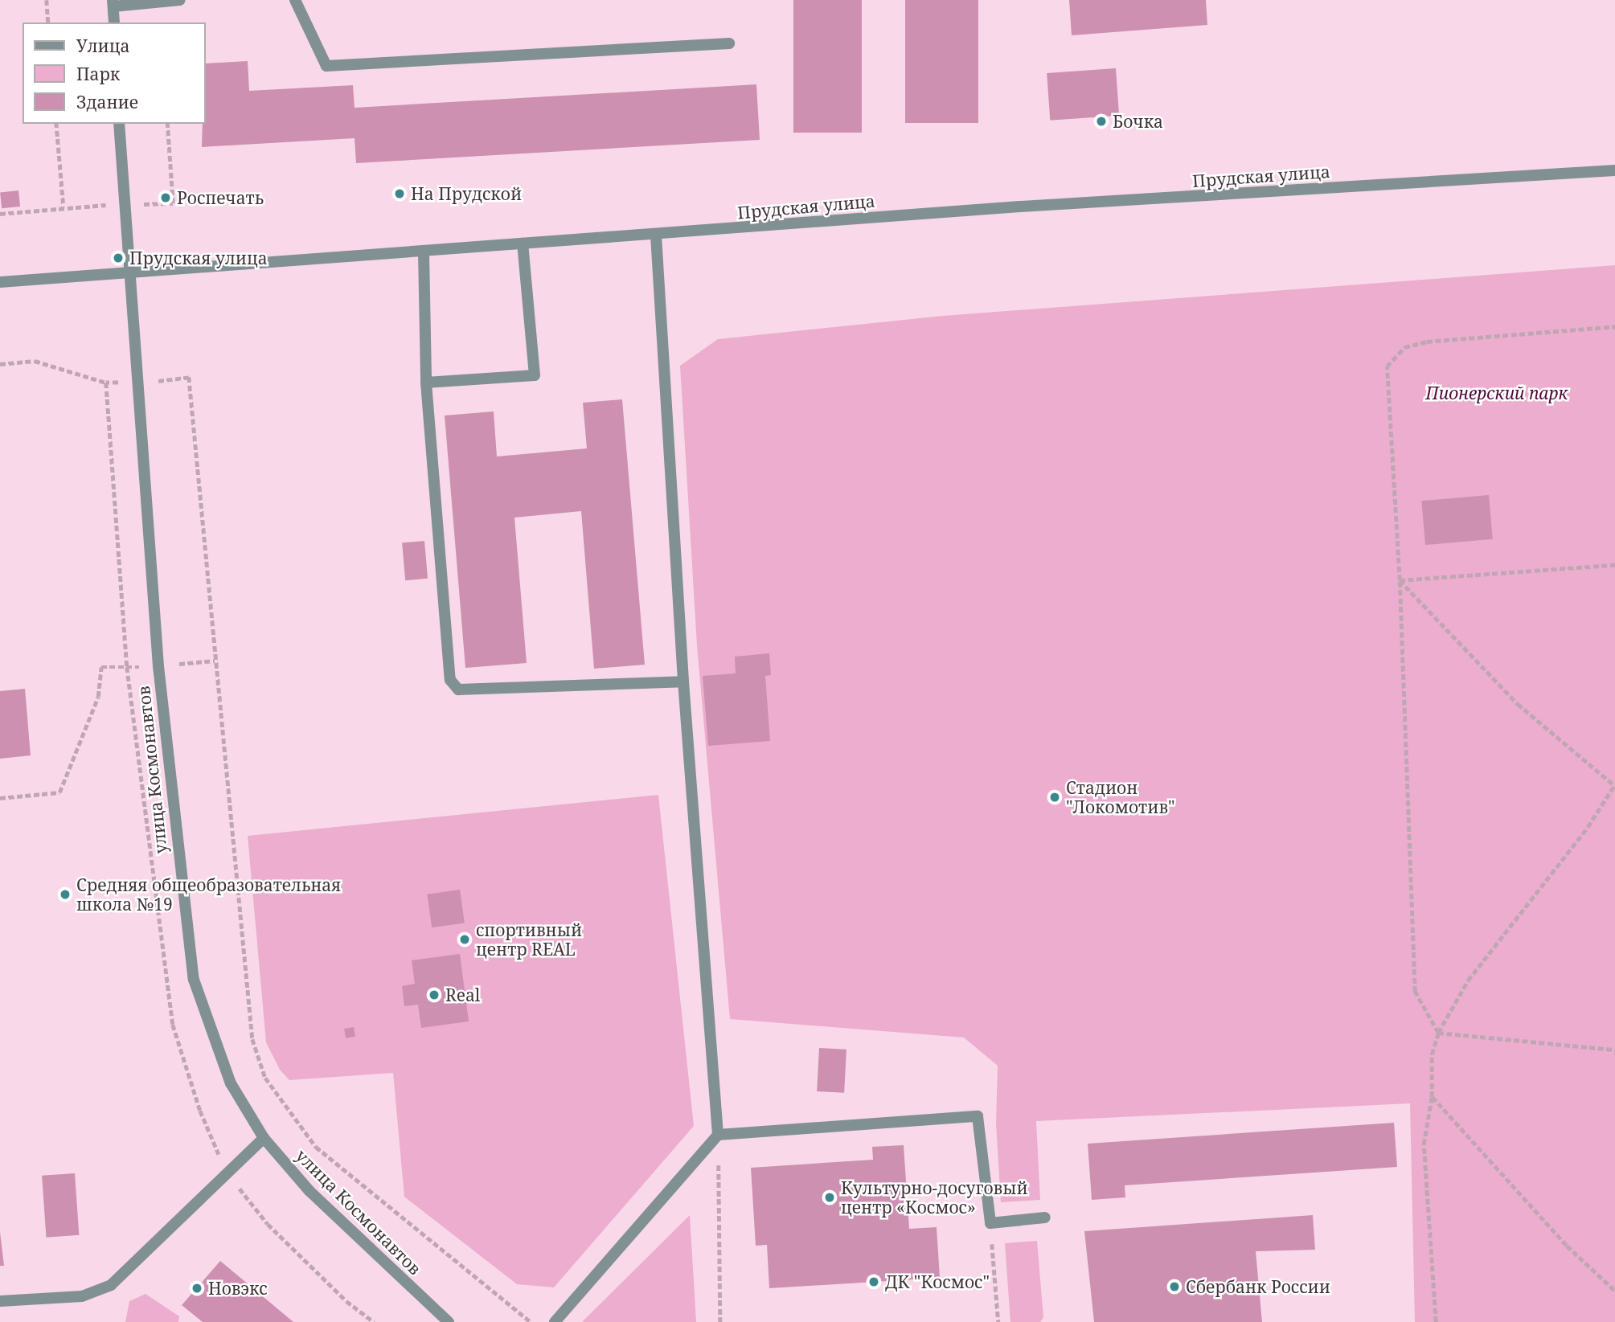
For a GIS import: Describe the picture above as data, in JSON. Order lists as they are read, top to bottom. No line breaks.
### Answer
{"streets":{"street":["Прудская улица","улица Космонавтов"]},"crossings":[["Прудская улица","улица Космонавтов"]],"parks":["Пионерский парк"],"places":["Бочка","На Прудской","Роспечать","Прудская улица","Стадион \"Локомотив\"","Средняя общеобразовательная школа №19","спортивный центр REAL","Real","Культурно-досуговый центр «Космос»","ДК \"Космос\"","Сбербанк России","Новэкс"],"legend":["Улица","Парк","Здание"]}
